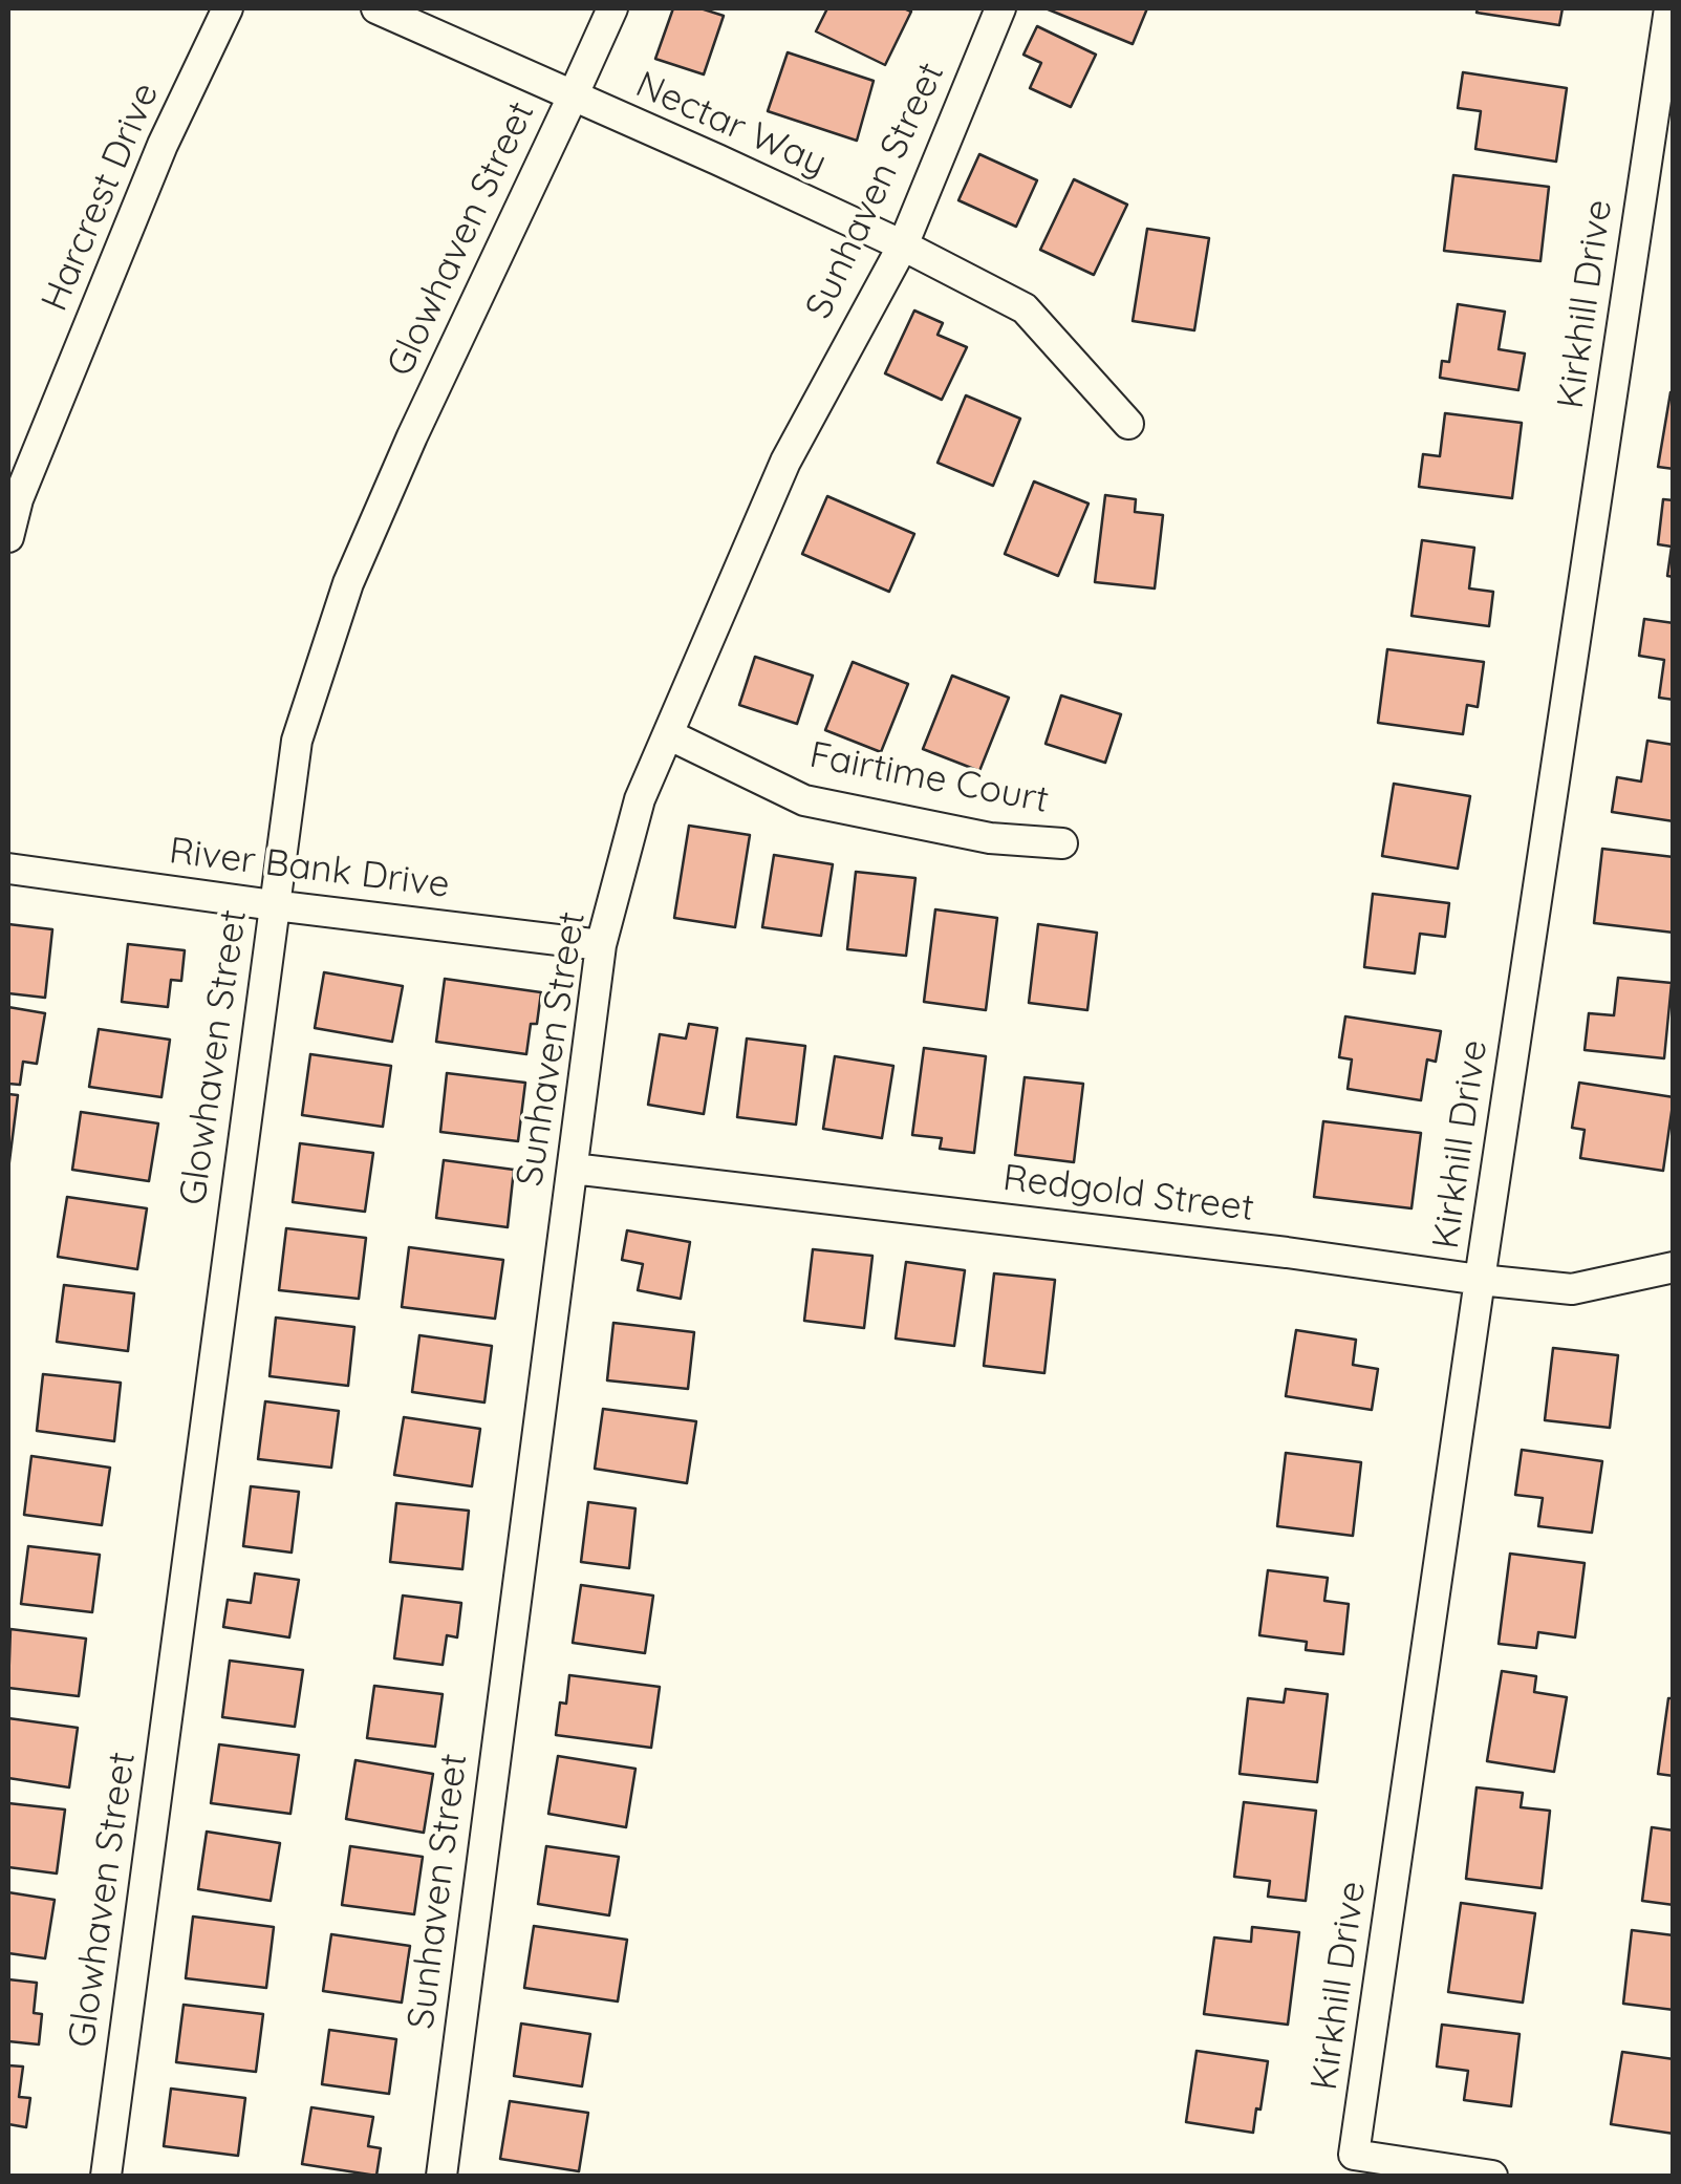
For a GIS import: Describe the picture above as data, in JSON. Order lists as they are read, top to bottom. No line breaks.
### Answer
{"streets":{"street":["Nectar Way","Sunhaven Street","Harcrest Drive","Glowhaven Street","Kirkhill Drive","Fairtime Court","River Bank Drive","Redgold Street"]},"crossings":[["Nectar Way","Sunhaven Street"],["Nectar Way","Glowhaven Street"],["Sunhaven Street","Fairtime Court"],["Sunhaven Street","River Bank Drive"],["Sunhaven Street","Redgold Street"],["Glowhaven Street","River Bank Drive"],["Kirkhill Drive","Redgold Street"]]}
